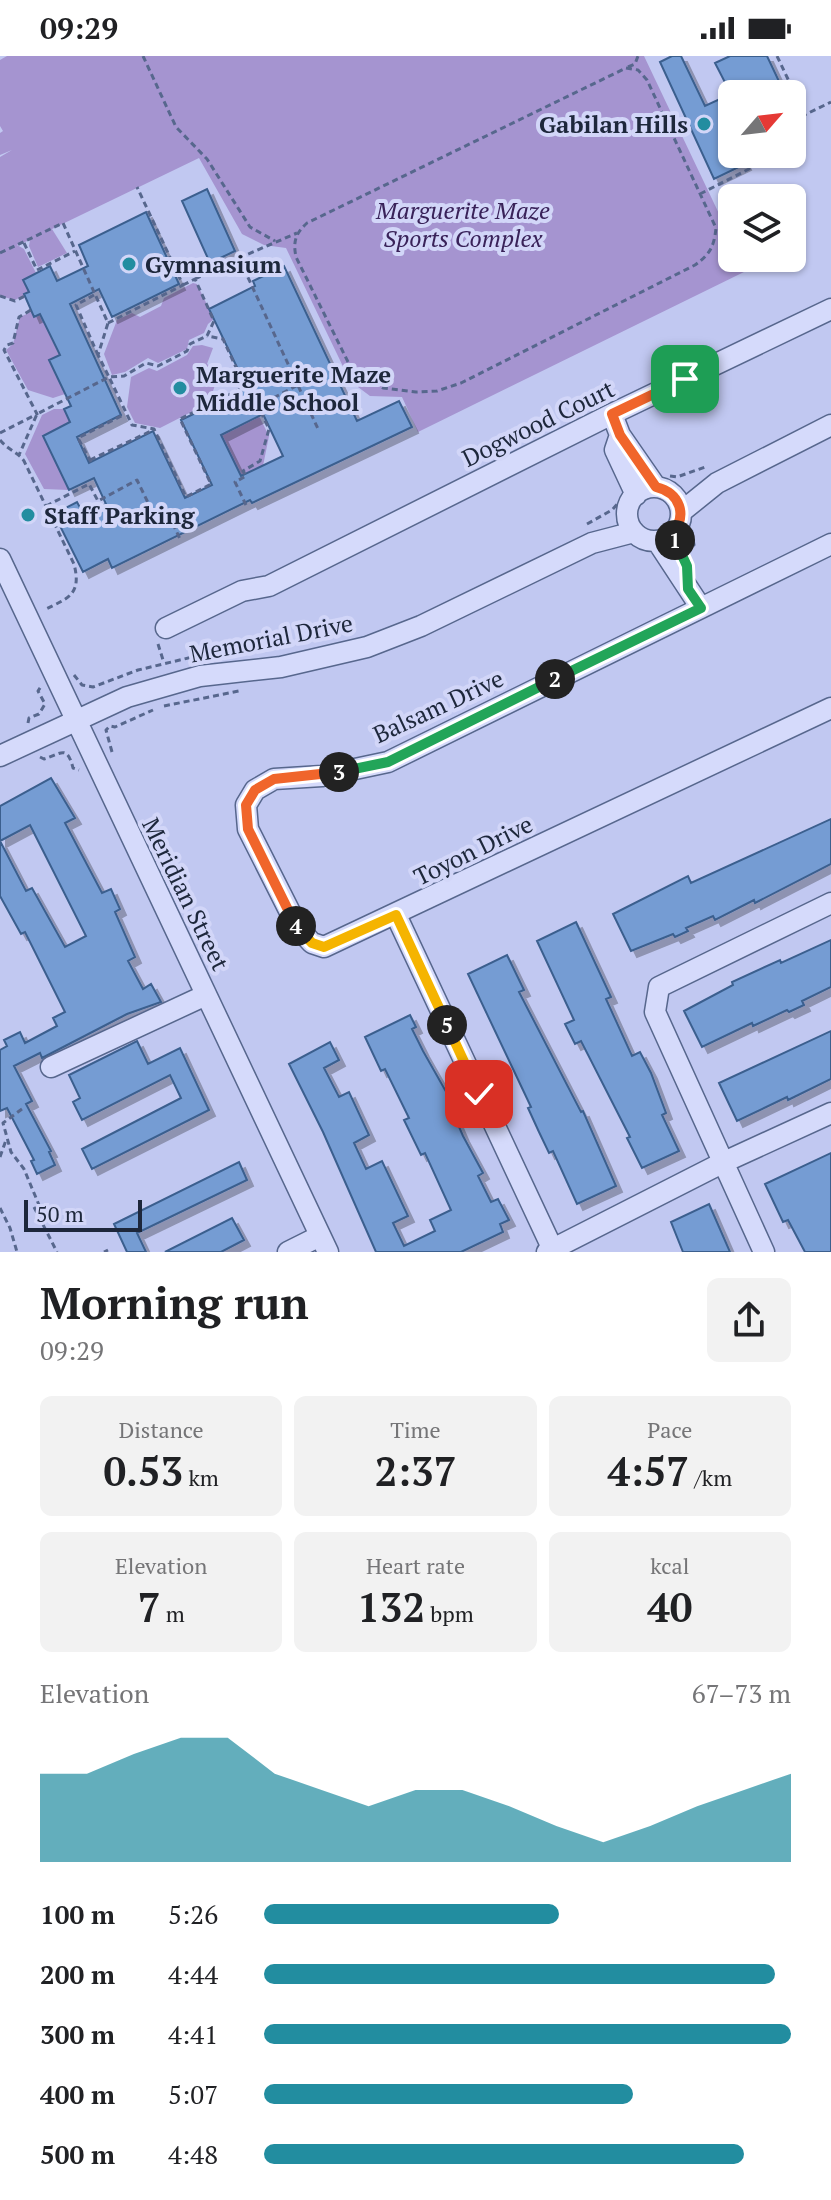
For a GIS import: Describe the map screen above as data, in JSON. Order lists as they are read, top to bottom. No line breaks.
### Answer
{"streets":{"street":["Dogwood Court","Memorial Drive","Balsam Drive","Toyon Drive","Meridian Street"]},"crossings":[["Memorial Drive","Meridian Street"],["Balsam Drive","Toyon Drive"]],"parks":["Marguerite Maze Sports Complex"],"places":["Gabilan Hills","Gymnasium","Marguerite Maze Middle School","Staff Parking"],"scale_bar":"50 m","north":"top right","page":{"status":"09:29","pins":["1","2","3","4","5"],"scale":"50 m","heading":["Morning run","09:29"],"stats":[["Distance","0.53 km"],["Time","2:37"],["Pace","4:57 /km"],["Elevation","7 m"],["Heart rate","132 bpm"],["kcal","40"]],"chart":["Elevation","67–73 m"],"list":[{"name":"100 m","note":"5:26"},{"name":"200 m","note":"4:44"},{"name":"300 m","note":"4:41"},{"name":"400 m","note":"5:07"},{"name":"500 m","note":"4:48"}]}}
